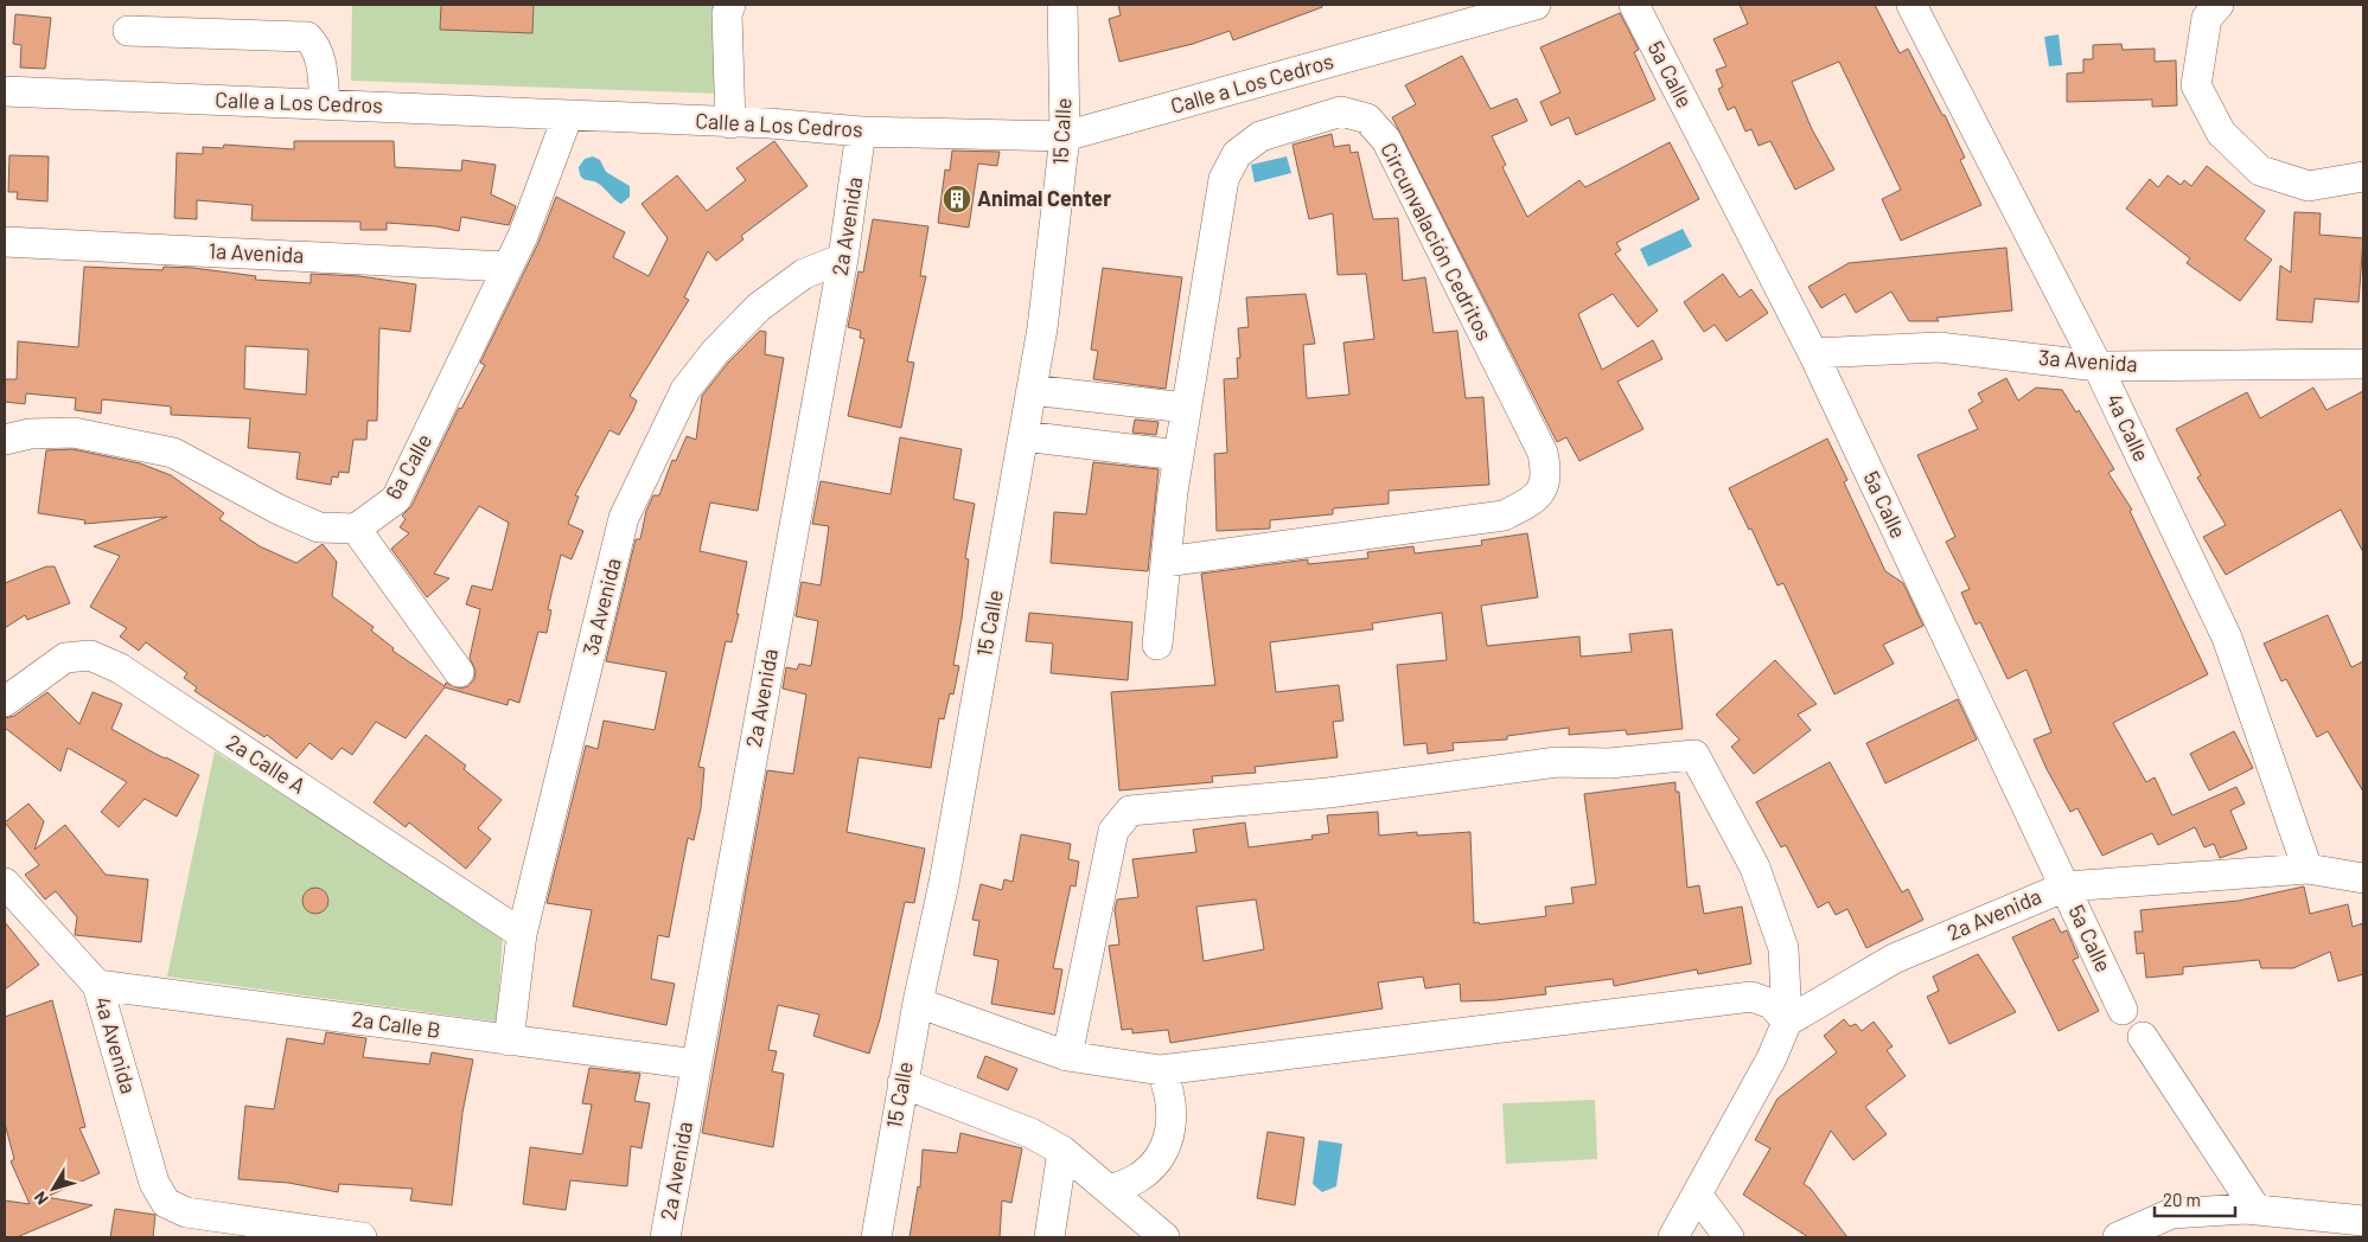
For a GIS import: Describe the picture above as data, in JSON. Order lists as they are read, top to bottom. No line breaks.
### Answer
{"streets":{"street":["5a Calle","Calle a Los Cedros","15 Calle","2a Avenida","Circunvalación Cedritos","1a Avenida","3a Avenida","4a Calle","6a Calle","2a Calle A","2a Calle B","4a Avenida"]},"crossings":[["5a Calle","2a Avenida"],["5a Calle","3a Avenida"],["Calle a Los Cedros","15 Calle"],["Calle a Los Cedros","2a Avenida"],["Calle a Los Cedros","6a Calle"],["2a Avenida","3a Avenida"],["2a Avenida","4a Calle"],["2a Avenida","2a Calle B"],["1a Avenida","6a Calle"],["3a Avenida","4a Calle"],["3a Avenida","2a Calle A"],["3a Avenida","2a Calle B"],["2a Calle B","4a Avenida"]],"places":{"building":["Animal Center"]},"scale_bar":"20 m","north":"bottom left"}
